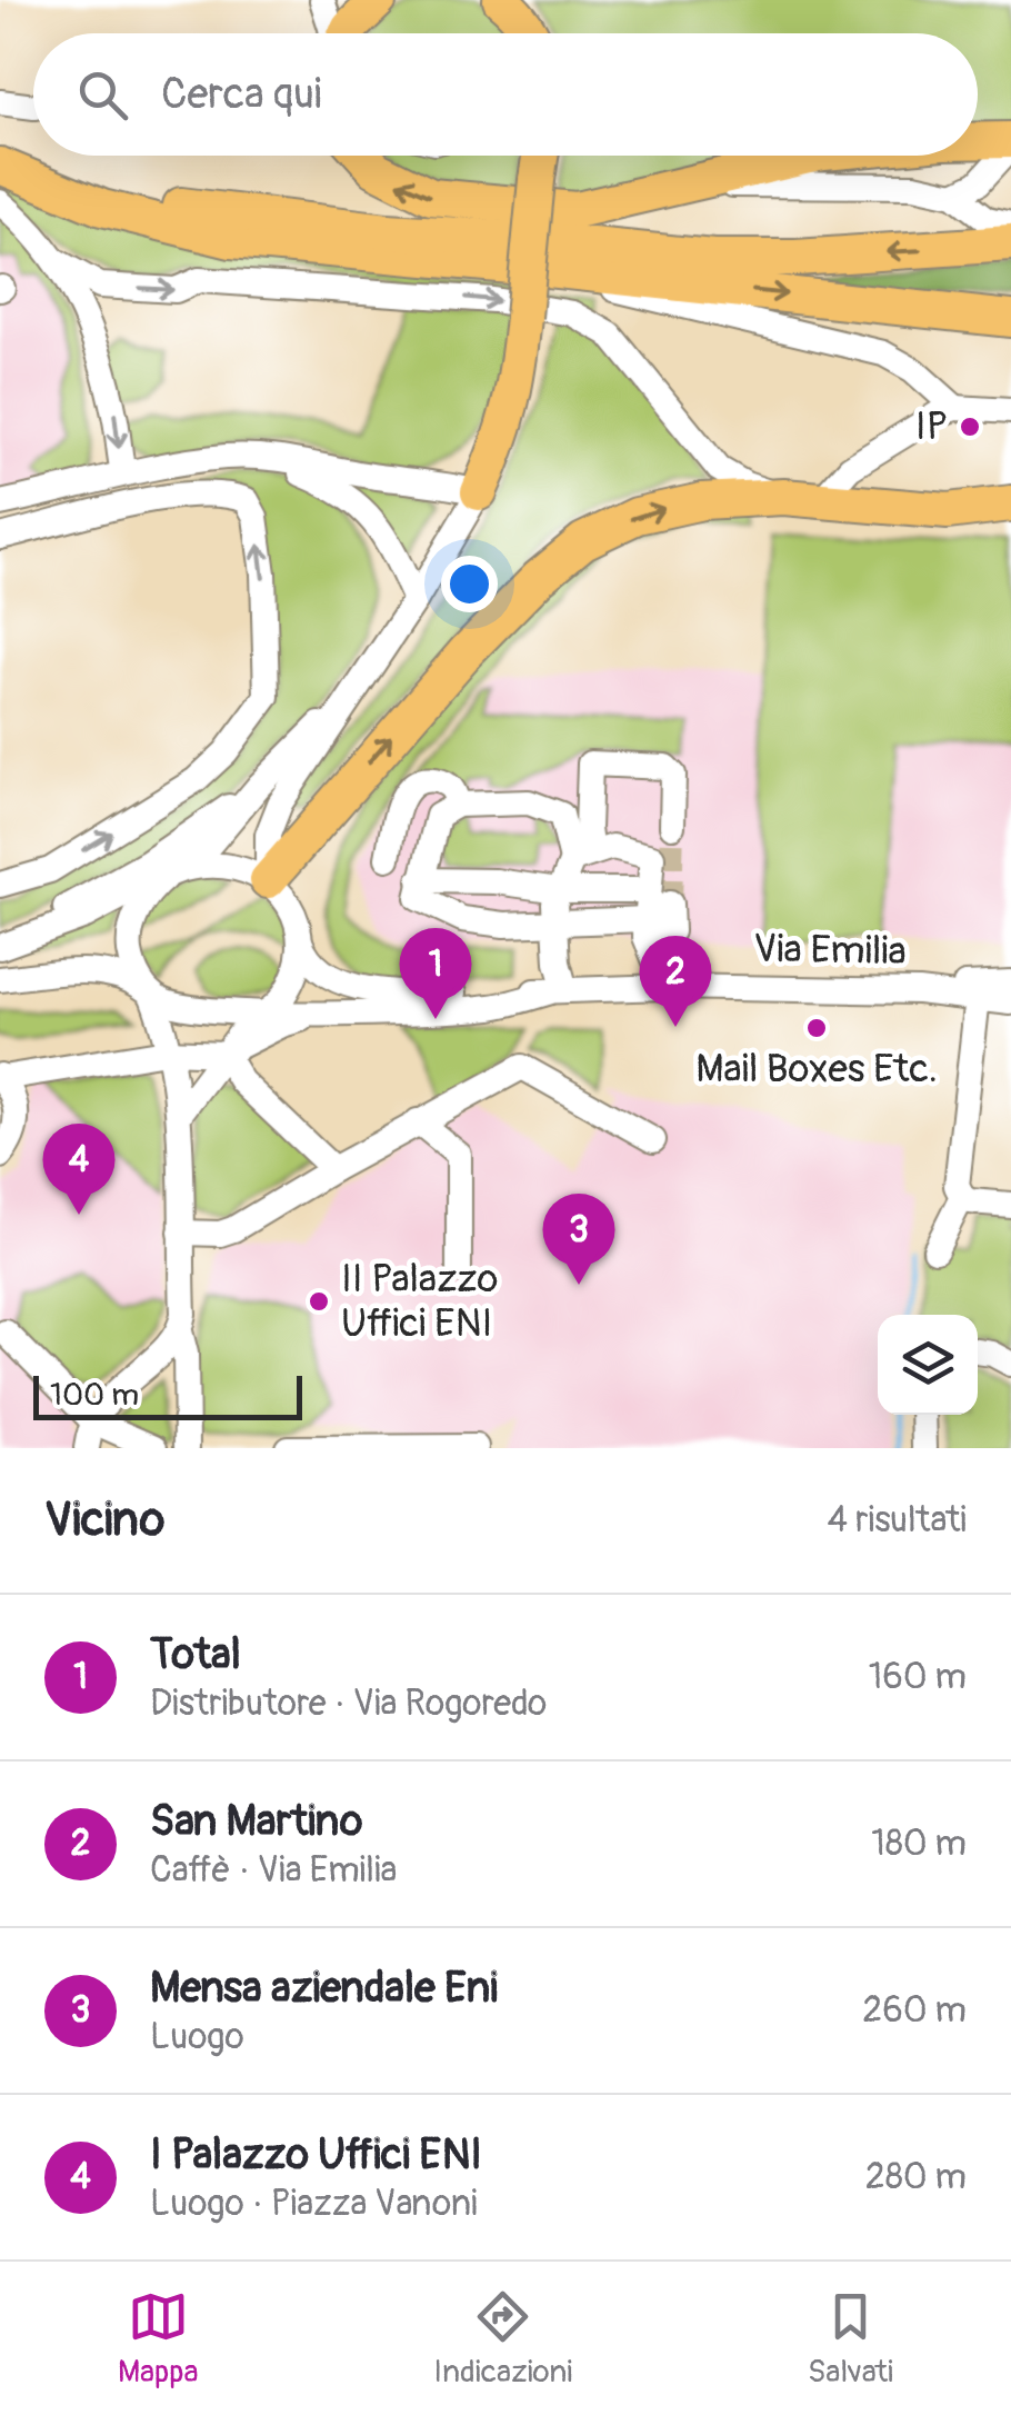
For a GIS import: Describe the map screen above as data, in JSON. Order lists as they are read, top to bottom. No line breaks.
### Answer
{"streets":{"street":["Via Emilia"]},"places":["IP","Mail Boxes Etc.","II Palazzo Uffici ENI"],"scale_bar":"100 m","page":{"search":"Cerca qui","pins":["1","2","4","3"],"scale":"100 m","heading":["Vicino","4 risultati"],"list":[{"mark":"1","name":"Total","note":"Distributore · Via Rogoredo","value":"160 m"},{"mark":"2","name":"San Martino","note":"Caffè · Via Emilia","value":"180 m"},{"mark":"3","name":"Mensa aziendale Eni","note":"Luogo","value":"260 m"},{"mark":"4","name":"I Palazzo Uffici ENI","note":"Luogo · Piazza Vanoni","value":"280 m"}],"nav":["Mappa","Indicazioni","Salvati"]}}
